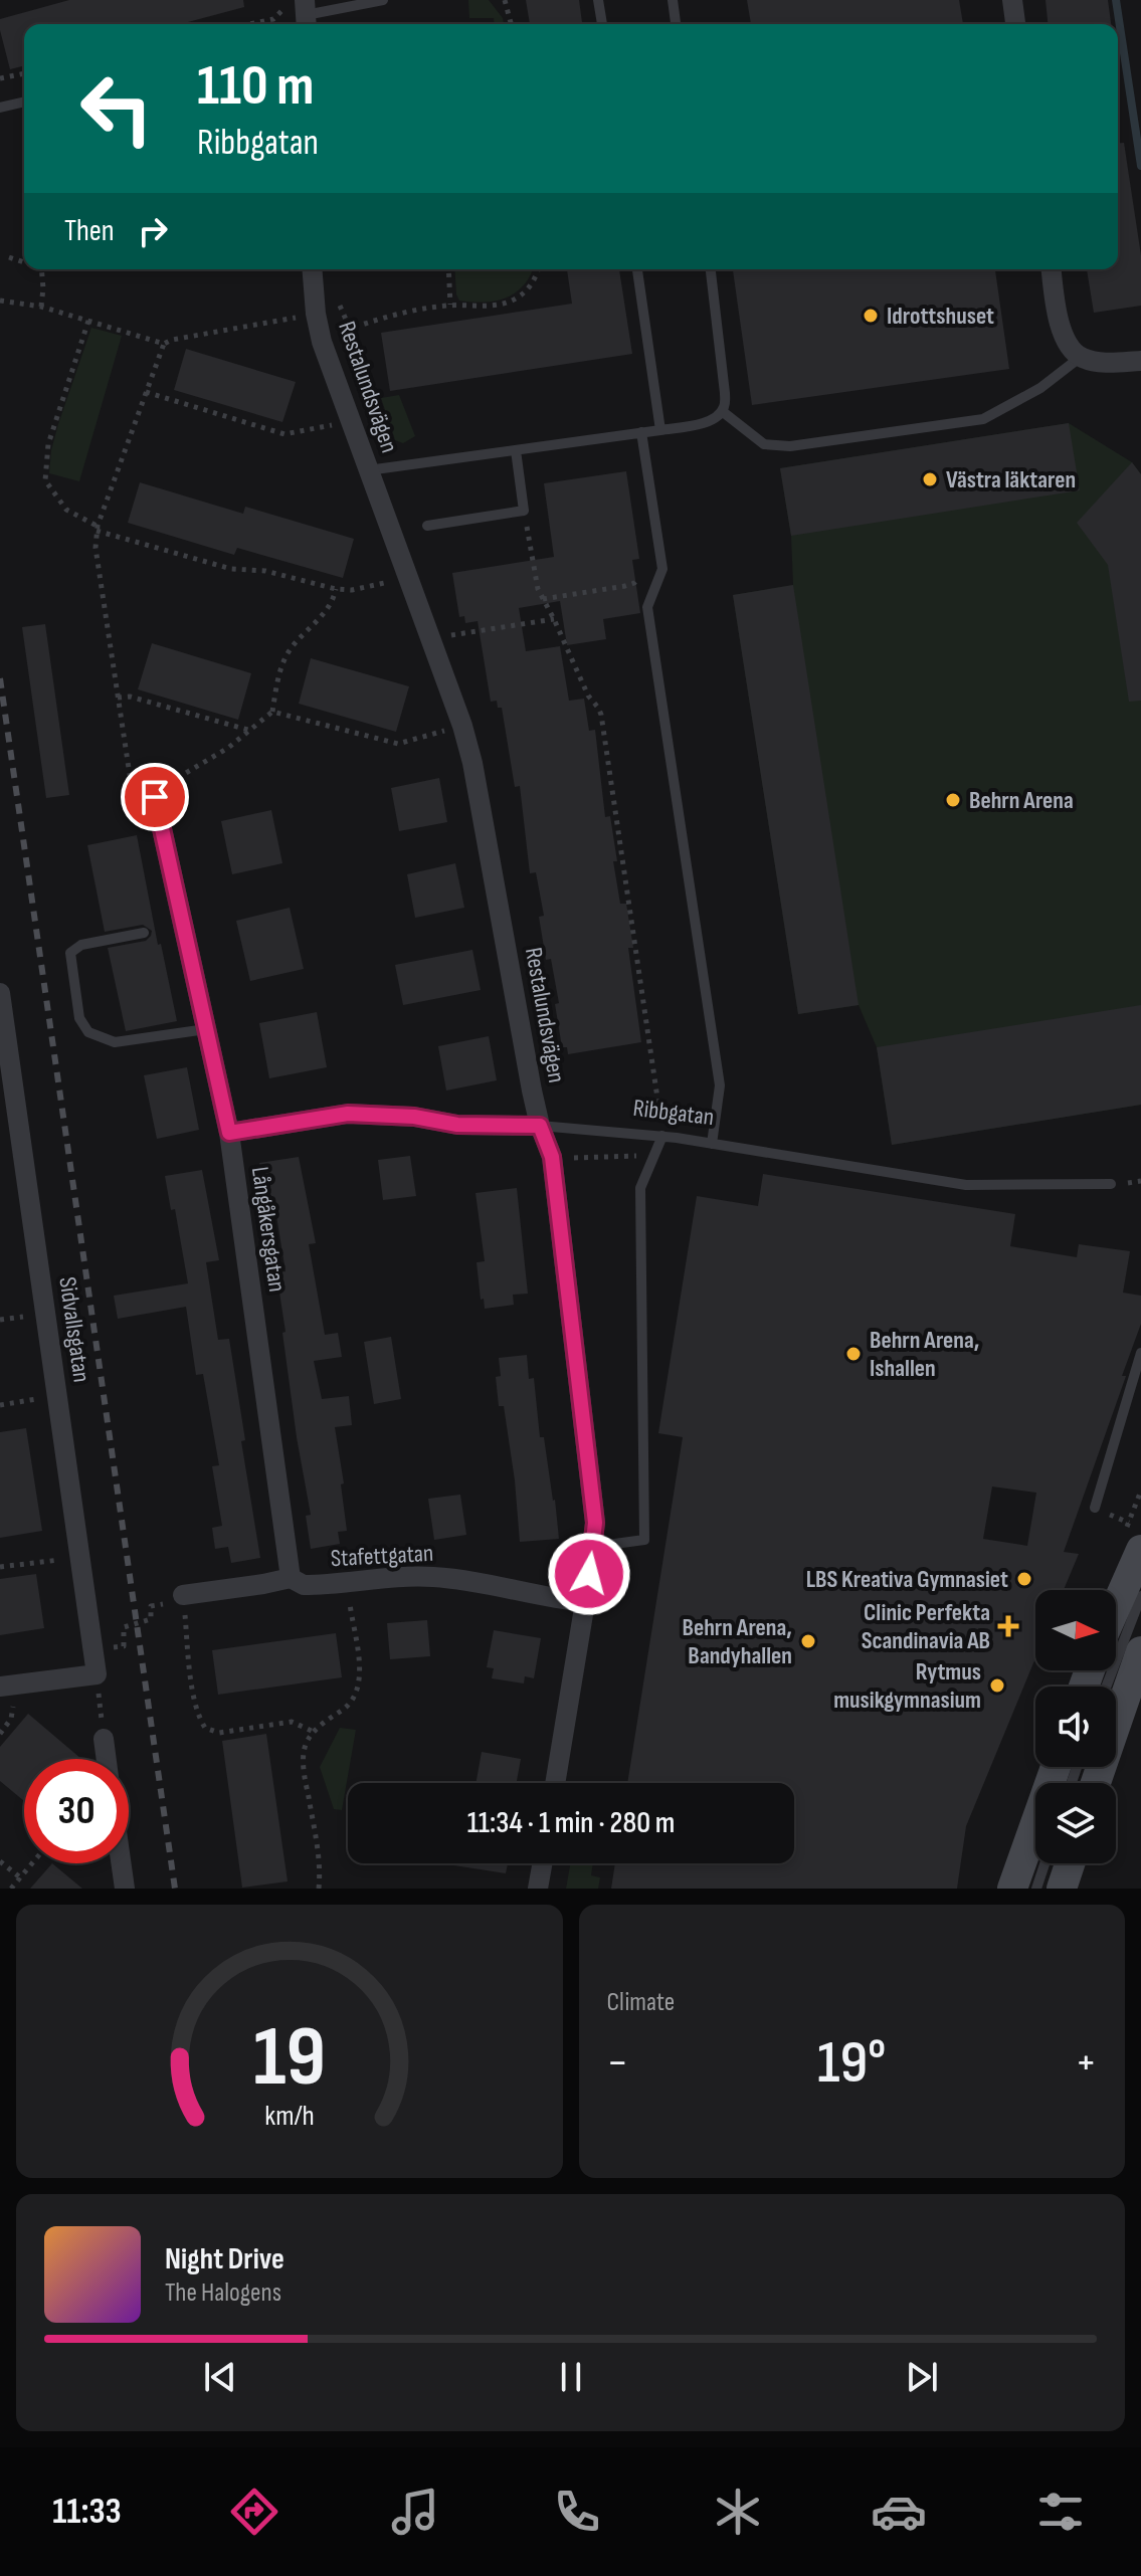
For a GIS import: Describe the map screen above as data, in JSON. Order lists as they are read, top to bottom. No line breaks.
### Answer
{"streets":{"street":["Restalundsvägen","Ribbgatan","Långåkersgatan","Sidvallsgatan","Stafettgatan"]},"crossings":[["Restalundsvägen","Ribbgatan"],["Restalundsvägen","Stafettgatan"],["Ribbgatan","Långåkersgatan"],["Långåkersgatan","Stafettgatan"]],"places":{"other":["Idrottshuset","Västra läktaren","Behrn Arena","Behrn Arena, Ishallen","LBS Kreativa Gymnasiet","Behrn Arena, Bandyhallen","Rytmus musikgymnasium"],"health":["Clinic Perfekta Scandinavia AB"]},"north":"right","page":{"turn":["110 m","Ribbgatan"],"then":"Then","limit":"30","trip":"11:34 · 1 min · 280 m","tile":"Climate","heat":["−","19°","+"],"song":["Night Drive","The Halogens"],"tabs":"11:33","gauge":["19","km/h"]}}
